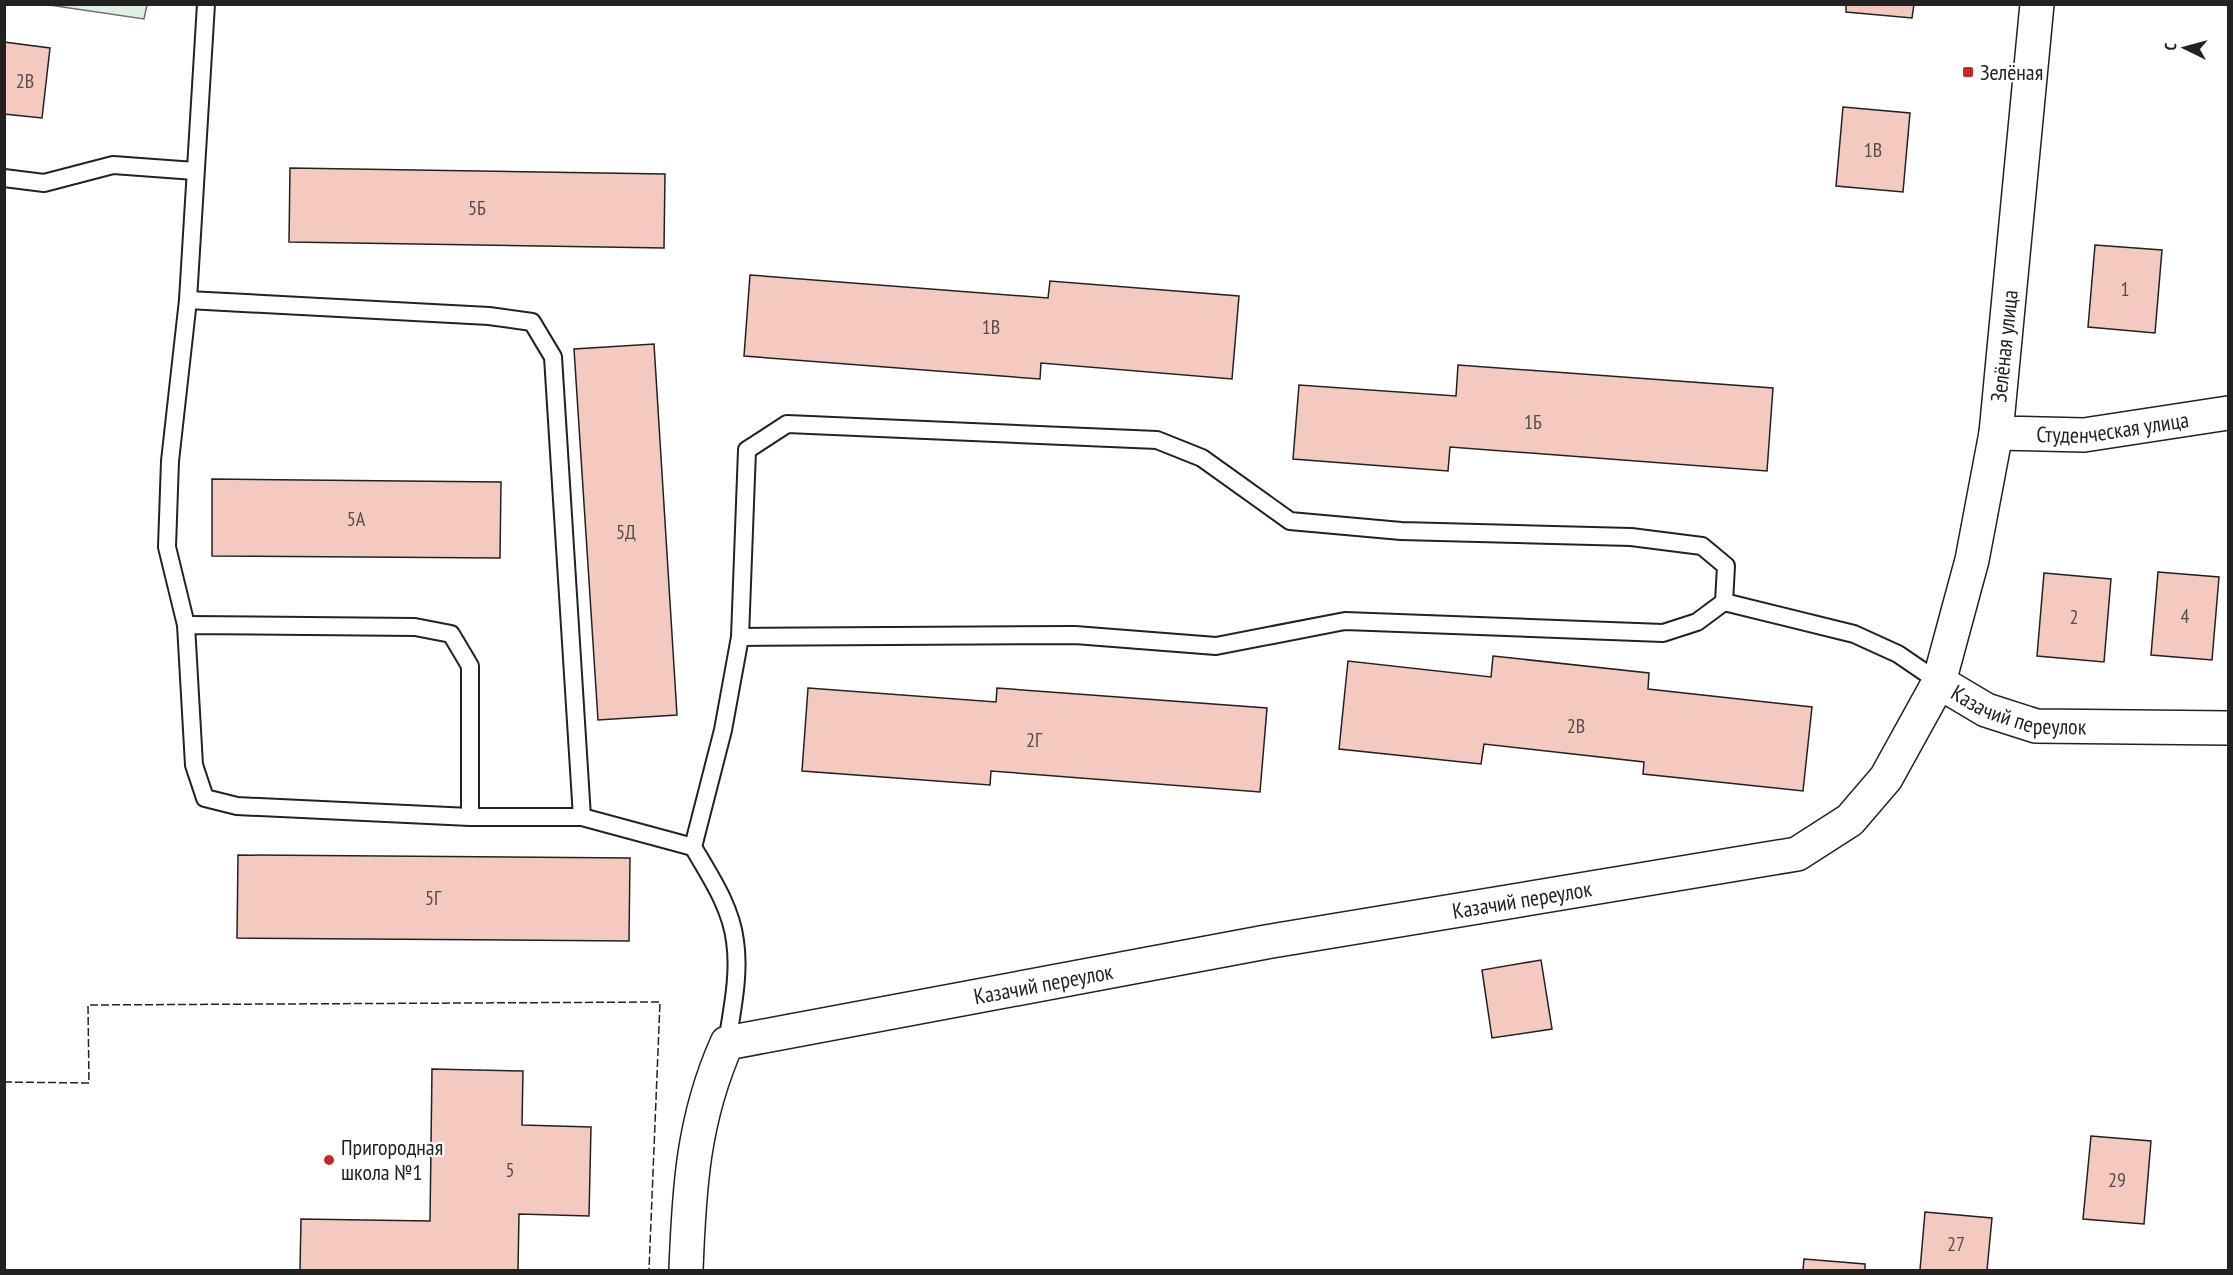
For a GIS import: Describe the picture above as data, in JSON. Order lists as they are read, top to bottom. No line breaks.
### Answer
{"streets":{"street":["Зелёная улица","Студенческая улица","Казачий переулок"]},"crossings":[["Зелёная улица","Студенческая улица"],["Зелёная улица","Казачий переулок"]],"places":{"transit":["Зелёная"],"other":["Пригородная школа №1"]},"house_numbers":["2В","1В","5Б","1","1В","1Б","5А","5Д","4","2","2В","2Г","5Г","5","29","27"],"north":"left"}
